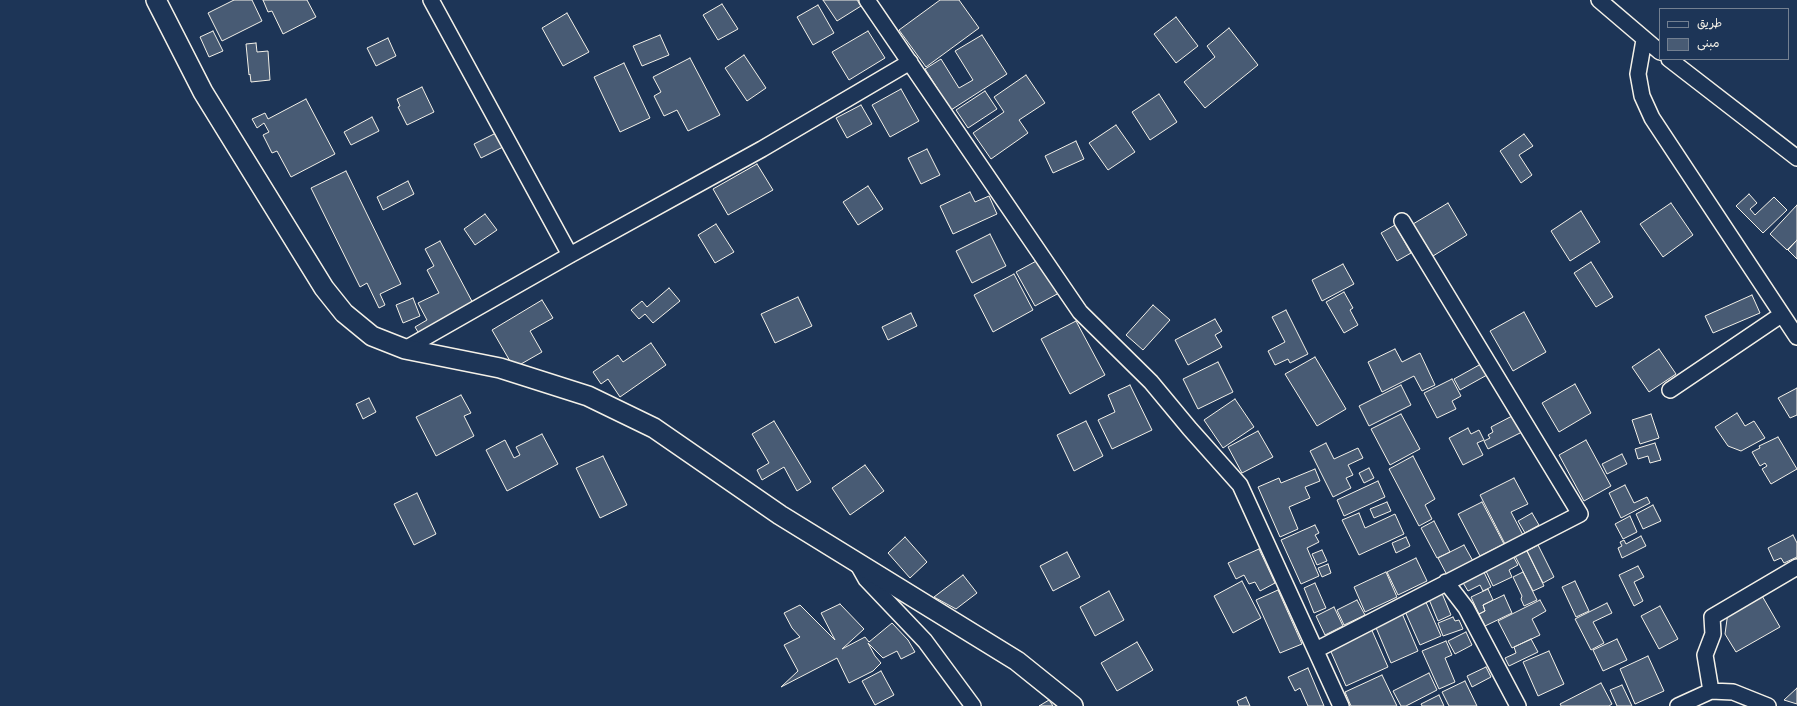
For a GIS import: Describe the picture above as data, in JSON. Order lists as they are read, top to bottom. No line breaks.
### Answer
{"legend":["طريق","مبنى"]}
